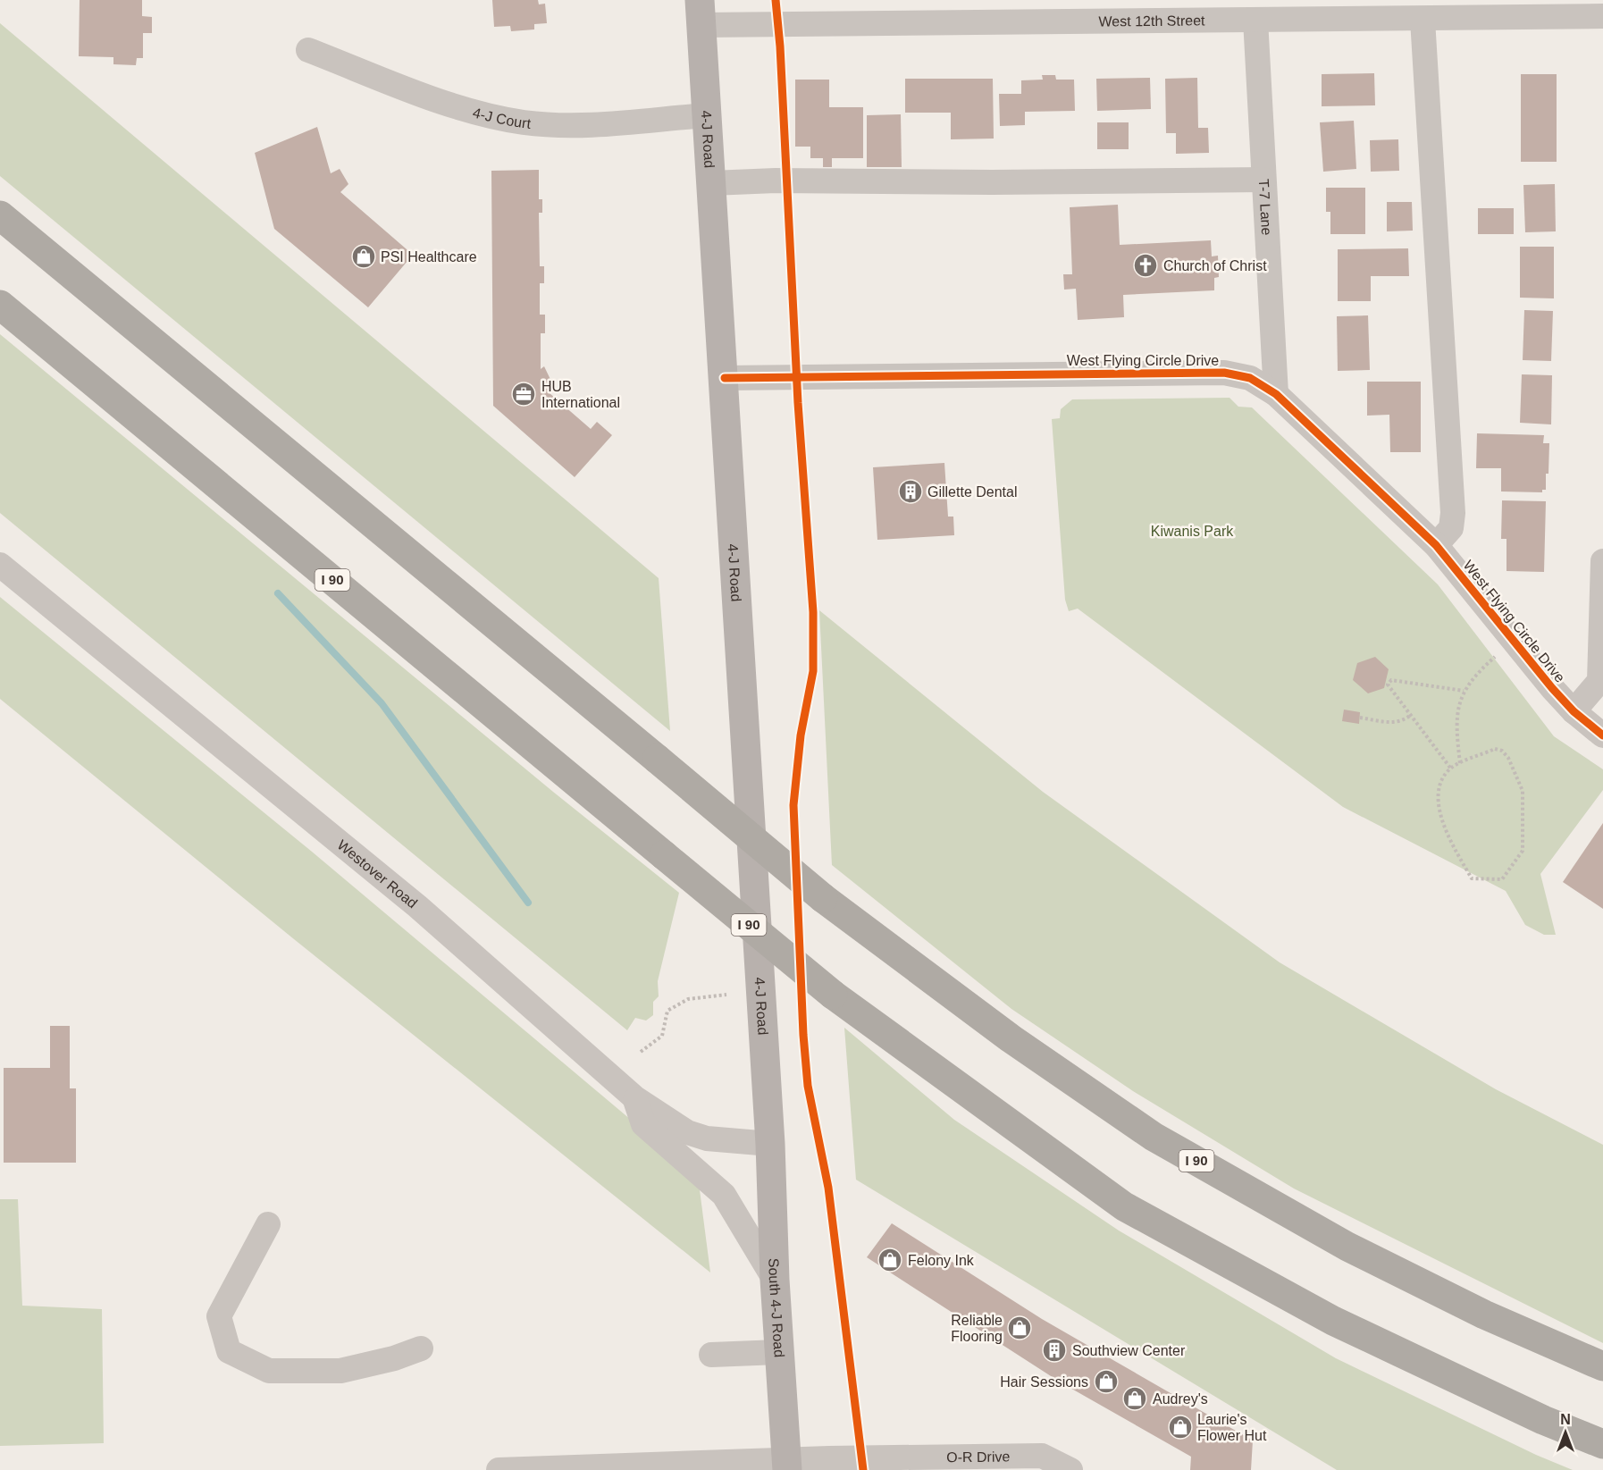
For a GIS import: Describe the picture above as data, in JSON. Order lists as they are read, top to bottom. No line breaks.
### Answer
{"streets":{"highway":["I 90"],"main road":["4-J Road","South 4-J Road"],"street":["West 12th Street","4-J Court","T-7 Lane","West Flying Circle Drive","Westover Road","O-R Drive"]},"crossings":[["West 12th Street","4-J Road"],["West 12th Street","T-7 Lane"],["4-J Court","4-J Road"],["4-J Road","West Flying Circle Drive"],["4-J Road","Westover Road"],["4-J Road","South 4-J Road"],["T-7 Lane","West Flying Circle Drive"],["Westover Road","South 4-J Road"],["South 4-J Road","O-R Drive"]],"parks":["Kiwanis Park"],"places":{"shop":["PSI Healthcare","Felony Ink","Reliable Flooring","Hair Sessions","Audrey's","Laurie's Flower Hut"],"church":["Church of Christ"],"office":["HUB International"],"building":["Gillette Dental","Southview Center"]},"north":"top"}
